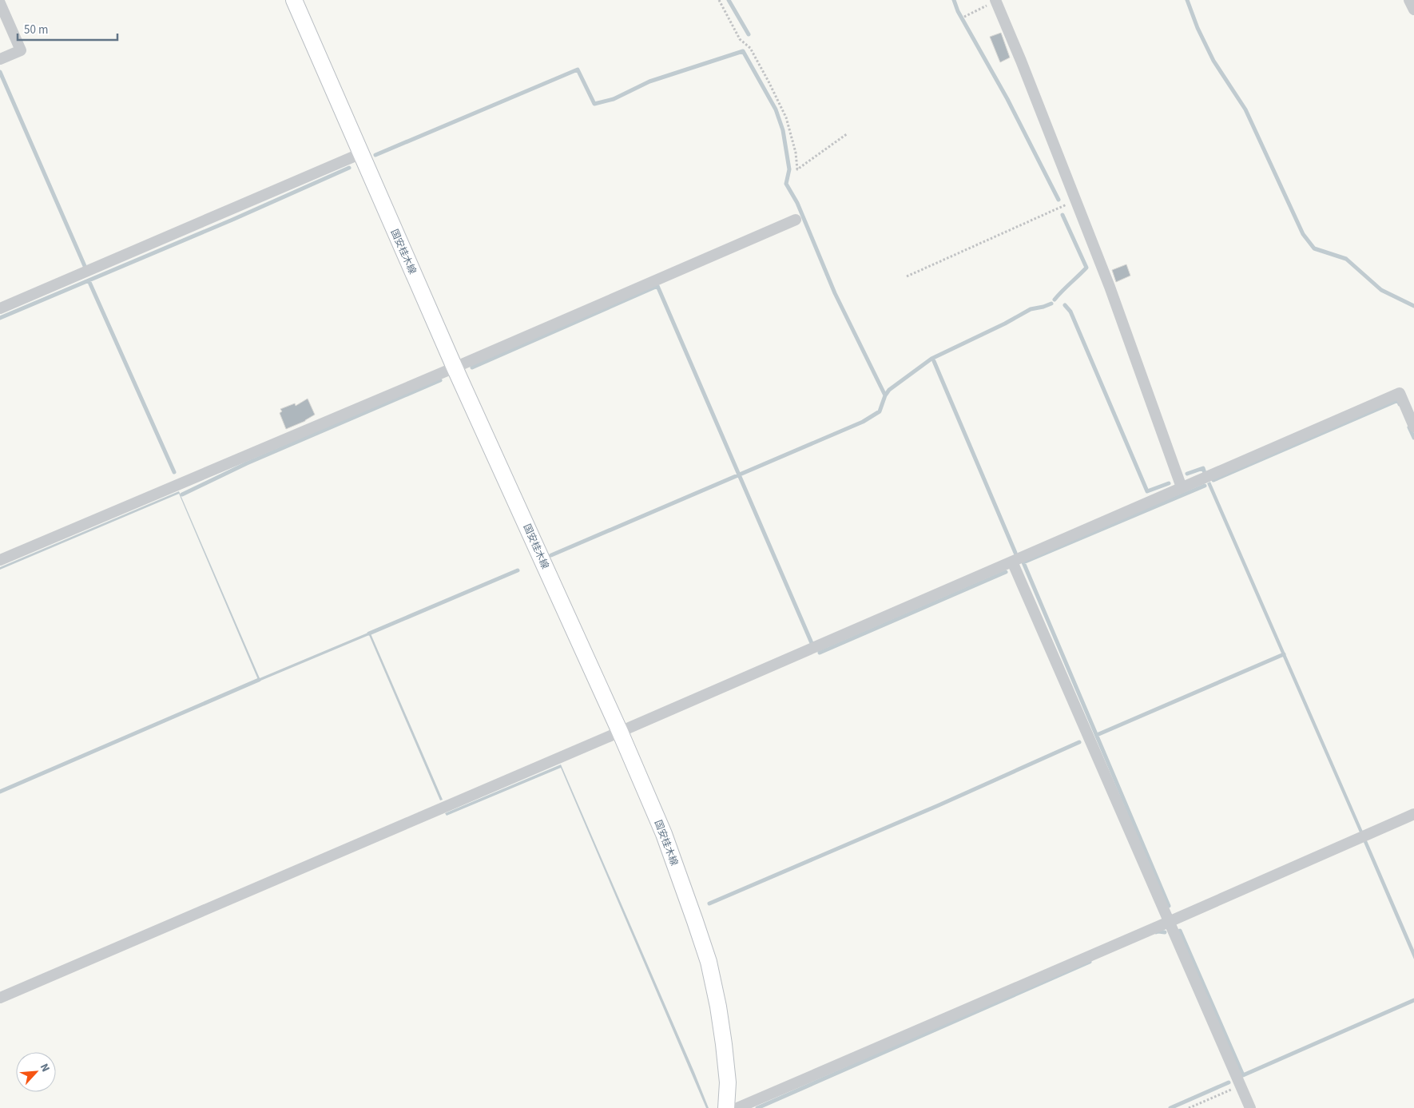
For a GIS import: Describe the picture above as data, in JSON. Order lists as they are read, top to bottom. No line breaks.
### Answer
{"streets":{"main road":["国安桂木線"]},"scale_bar":"50 m","north":"top right"}
